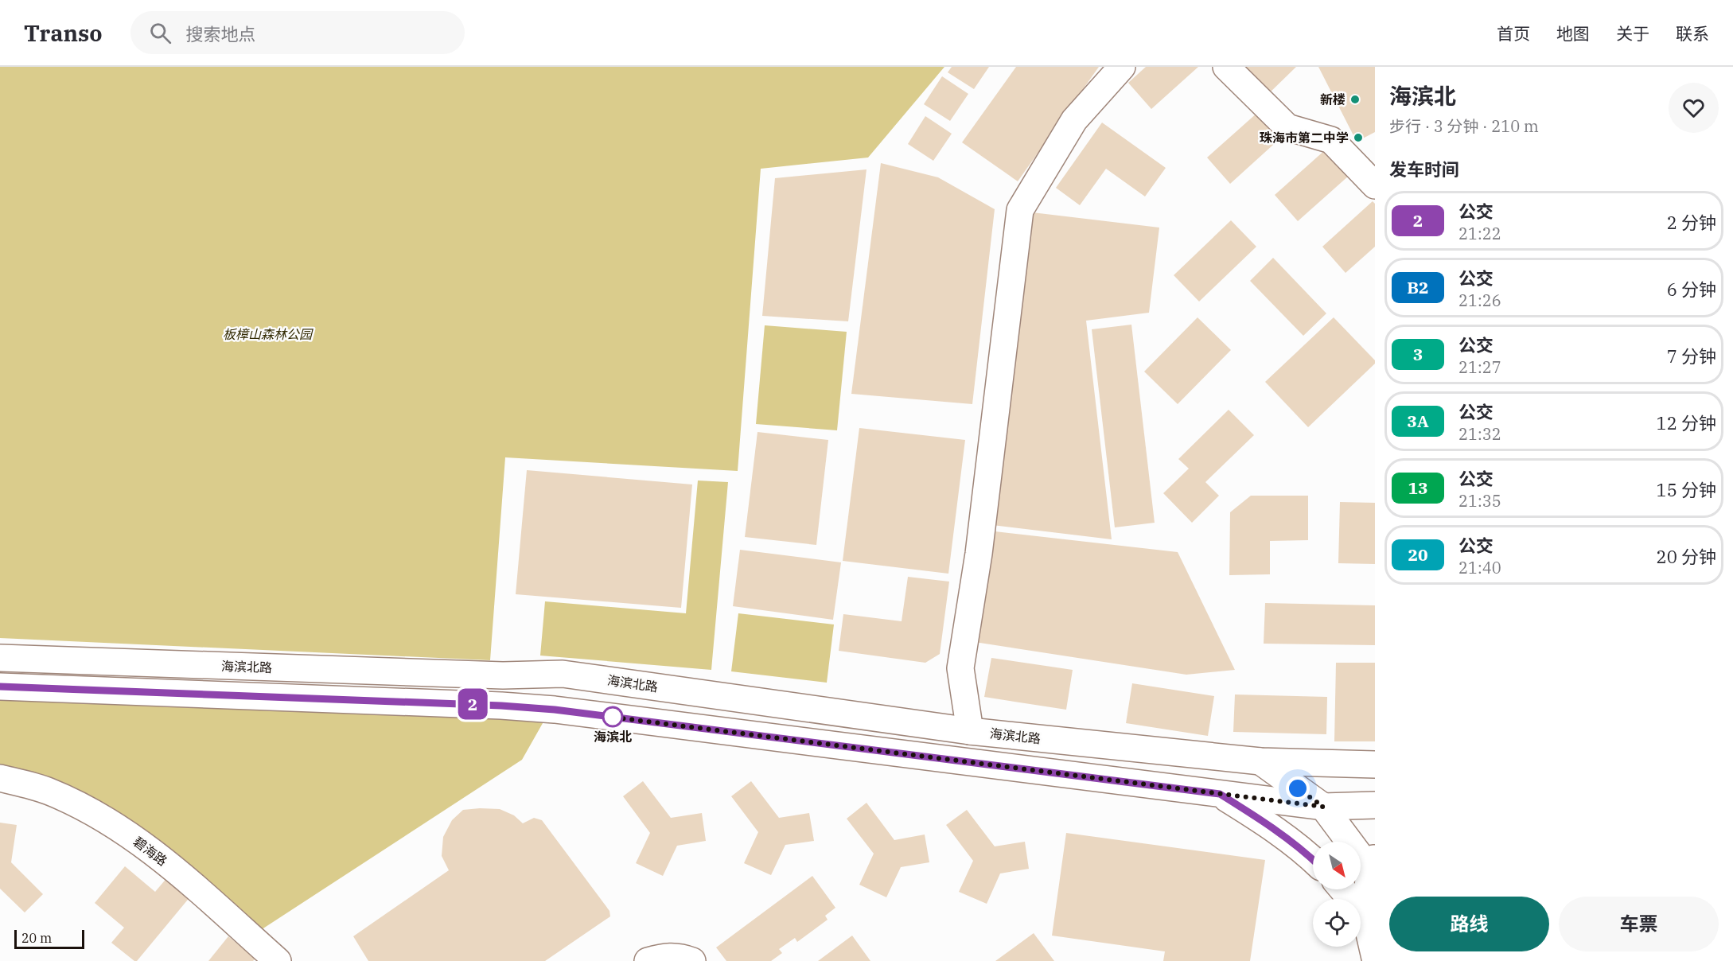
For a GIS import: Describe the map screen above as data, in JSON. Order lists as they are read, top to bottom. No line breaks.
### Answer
{"streets":{"main road":["海滨北路","碧海路"]},"parks":["板樟山森林公园"],"places":["新楼","珠海市第二中学","海滨北"],"lines":["bus line 2"],"scale_bar":"20 m","north":"bottom right","page":{"header":"Transo","search":"搜索地点","nav":["首页","地图","关于","联系"],"on_map":"2","heading":[["海滨北","步行 · 3 分钟 · 210 m"],"发车时间"],"list":[{"mark":"2","name":"公交","note":"21:22","value":"2 分钟"},{"mark":"B2","name":"公交","note":"21:26","value":"6 分钟"},{"mark":"3","name":"公交","note":"21:27","value":"7 分钟"},{"mark":"3A","name":"公交","note":"21:32","value":"12 分钟"},{"mark":"13","name":"公交","note":"21:35","value":"15 分钟"},{"mark":"20","name":"公交","note":"21:40","value":"20 分钟"}],"buttons":["路线","车票"],"scale":"20 m"}}
